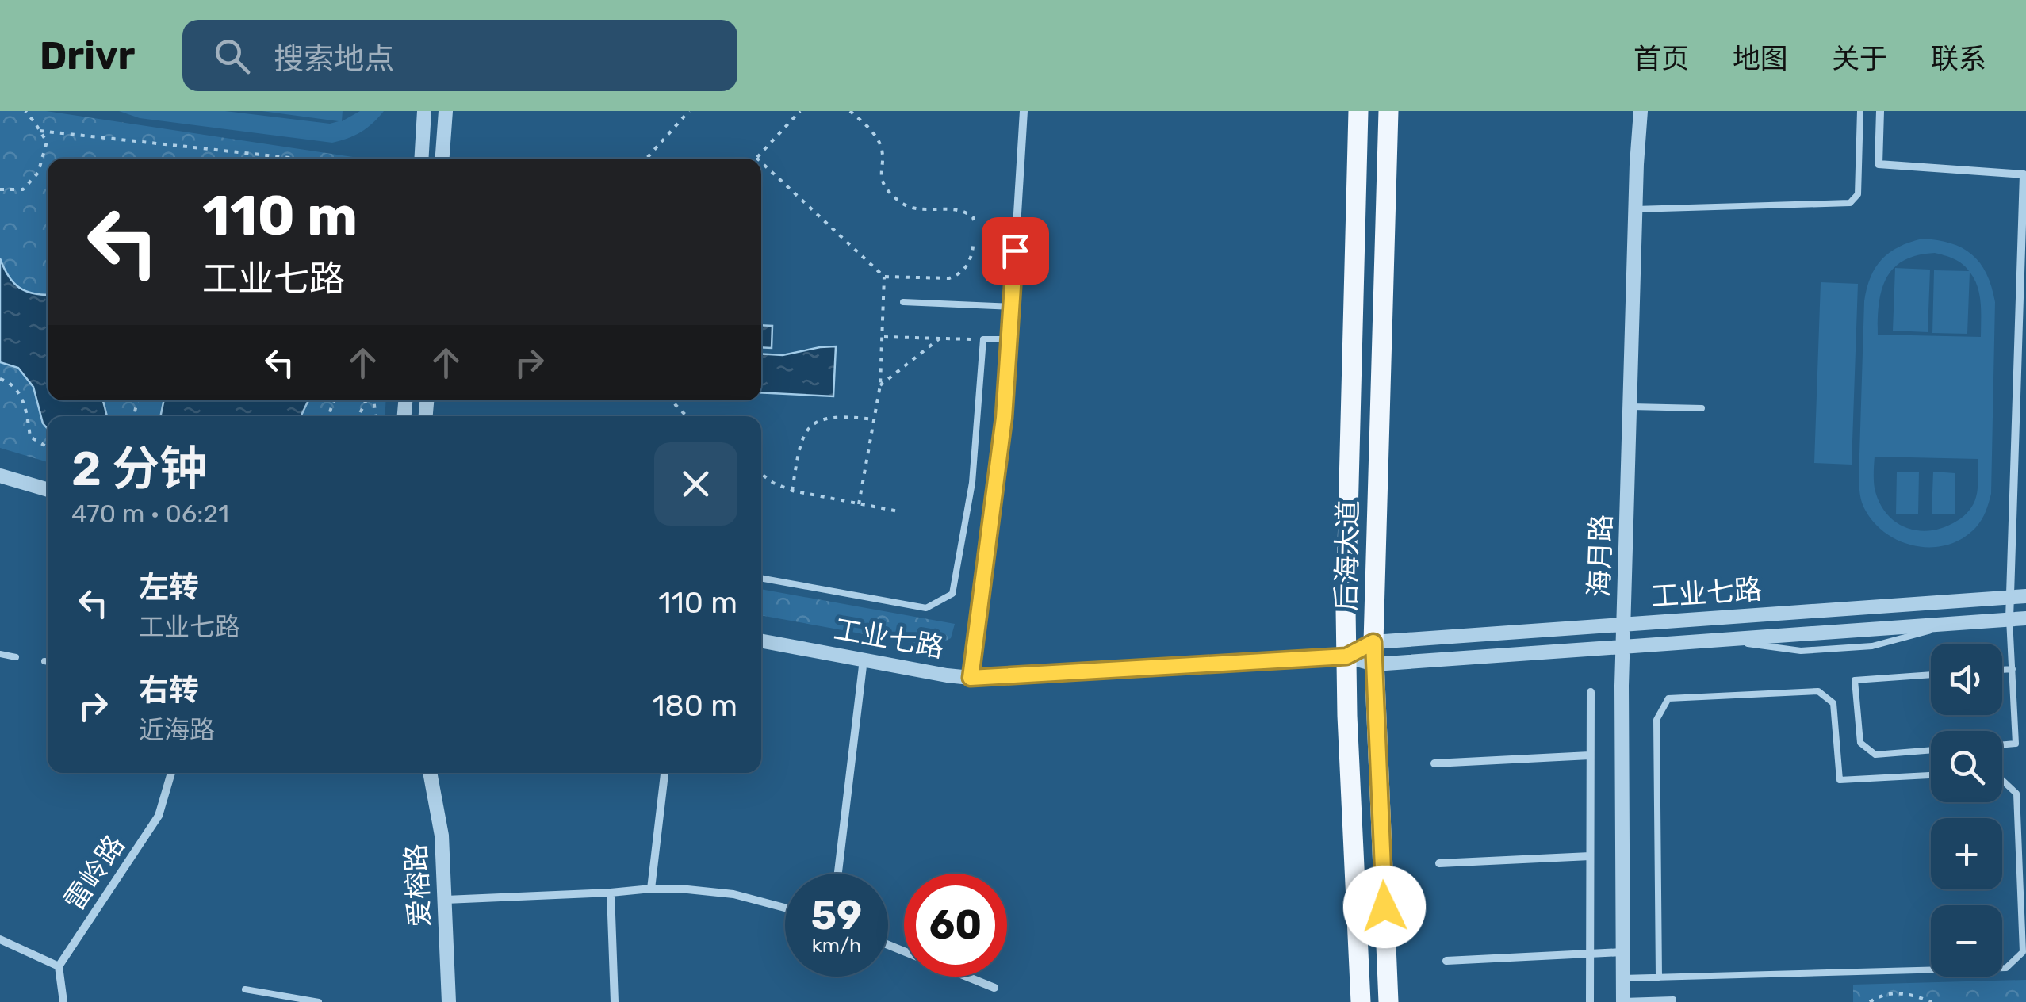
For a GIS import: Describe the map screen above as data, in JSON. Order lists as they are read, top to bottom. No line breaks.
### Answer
{"streets":{"main road":["后海大道"],"street":["海月路","工业七路","雷岭路","爱榕路"]},"crossings":[["后海大道","工业七路"],["海月路","工业七路"]],"page":{"header":"Drivr","search":"搜索地点","nav":["首页","地图","关于","联系"],"turn":["110 m","工业七路"],"heading":["2 分钟","470 m · 06:21"],"list":[{"name":"左转","note":"工业七路","value":"110 m"},{"name":"右转","note":"近海路","value":"180 m"}],"map_buttons":["+","−"],"speed":"59 km/h","limit":"60"}}
